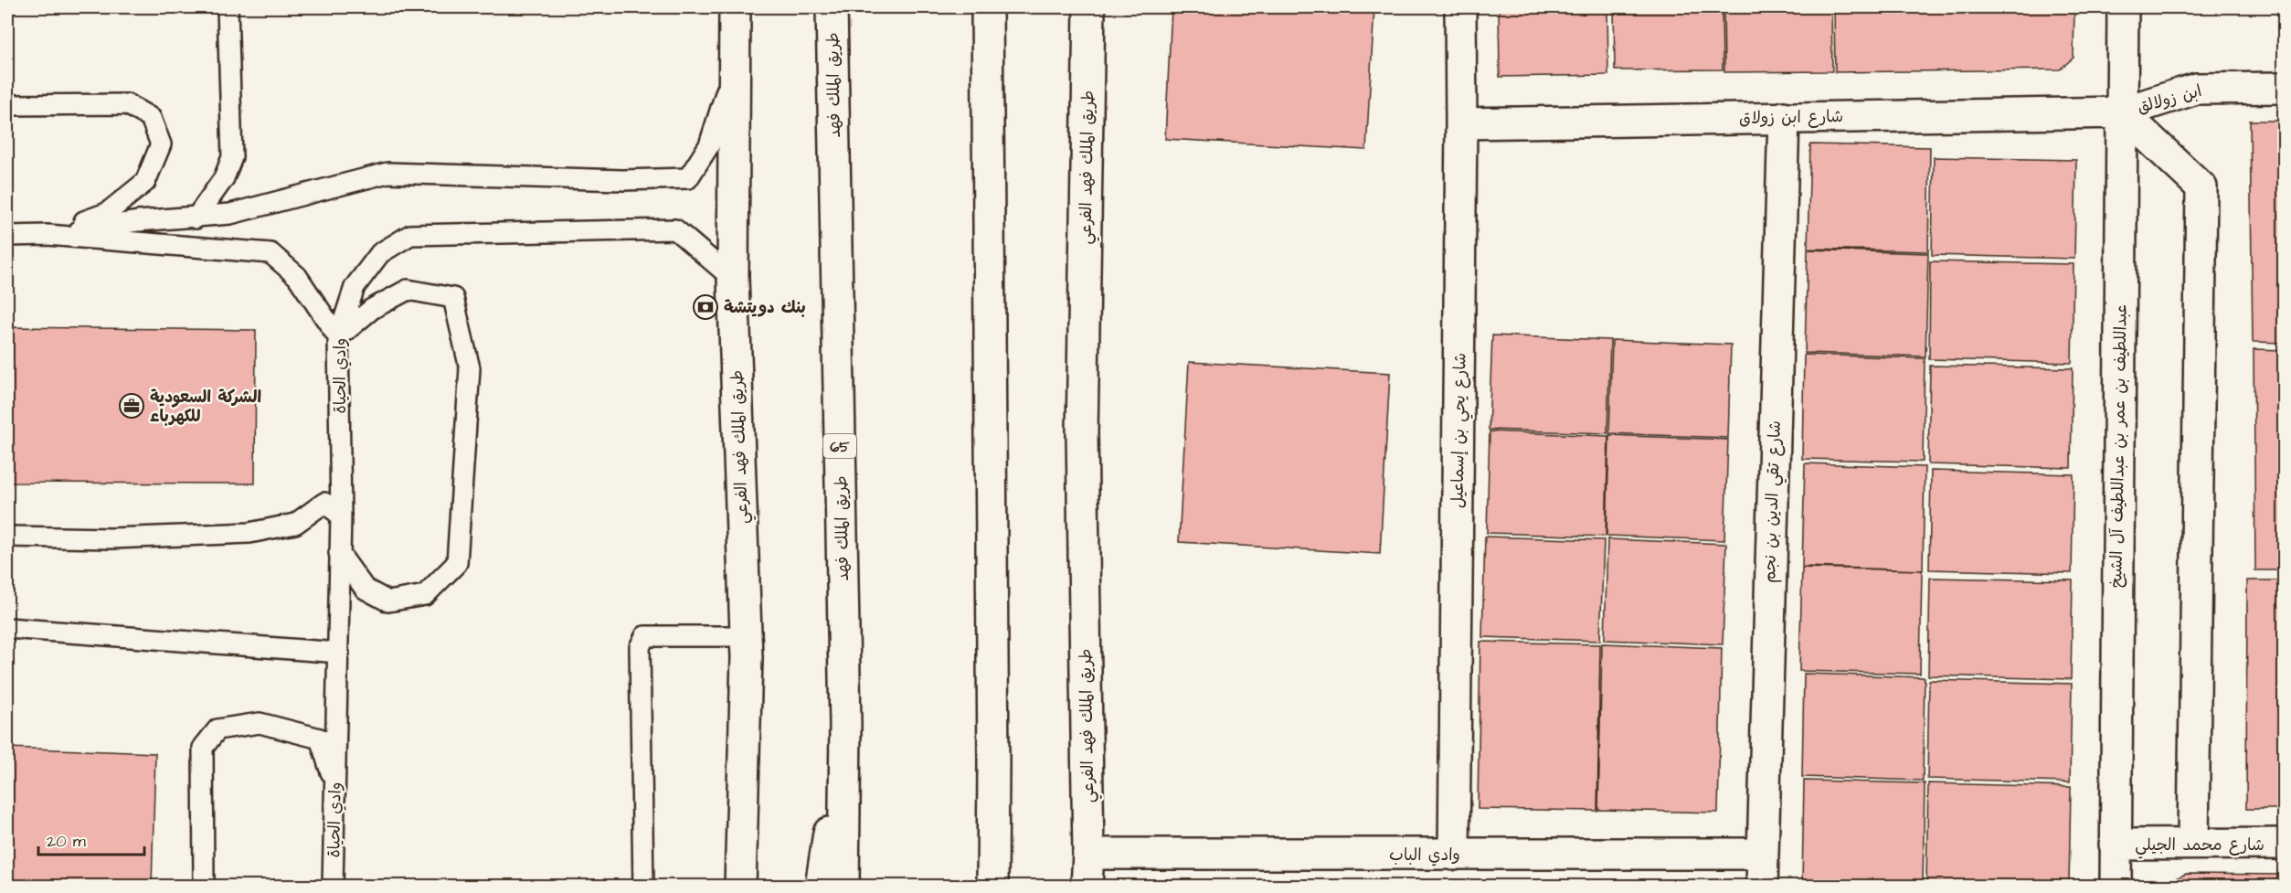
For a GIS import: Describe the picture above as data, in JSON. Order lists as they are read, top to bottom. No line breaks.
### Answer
{"streets":{"main road":["طريق الملك فهد","ابن زولالق","شارع ابن زولاق","طريق الملك فهد الفرعي","شارع يحي بن إسماعيل","65","عبداللطيف بن عمر بن عبداللطيف آل الشيخ","شارع تقي الدين بن نجم","شارع محمد الجيلي","وادي الباب"],"lane":["وادي الحياة"]},"crossings":[["ابن زولالق","شارع ابن زولاق"],["ابن زولالق","عبداللطيف بن عمر بن عبداللطيف آل الشيخ"],["شارع ابن زولاق","شارع يحي بن إسماعيل"],["شارع ابن زولاق","عبداللطيف بن عمر بن عبداللطيف آل الشيخ"],["شارع ابن زولاق","شارع تقي الدين بن نجم"],["طريق الملك فهد الفرعي","وادي الحياة"],["طريق الملك فهد الفرعي","وادي الباب"],["شارع يحي بن إسماعيل","وادي الباب"],["عبداللطيف بن عمر بن عبداللطيف آل الشيخ","شارع محمد الجيلي"],["شارع تقي الدين بن نجم","وادي الباب"]],"places":{"bank":["بنك دويتشة"],"office":["الشركة السعودية للكهرباء"]},"scale_bar":"20 m"}
